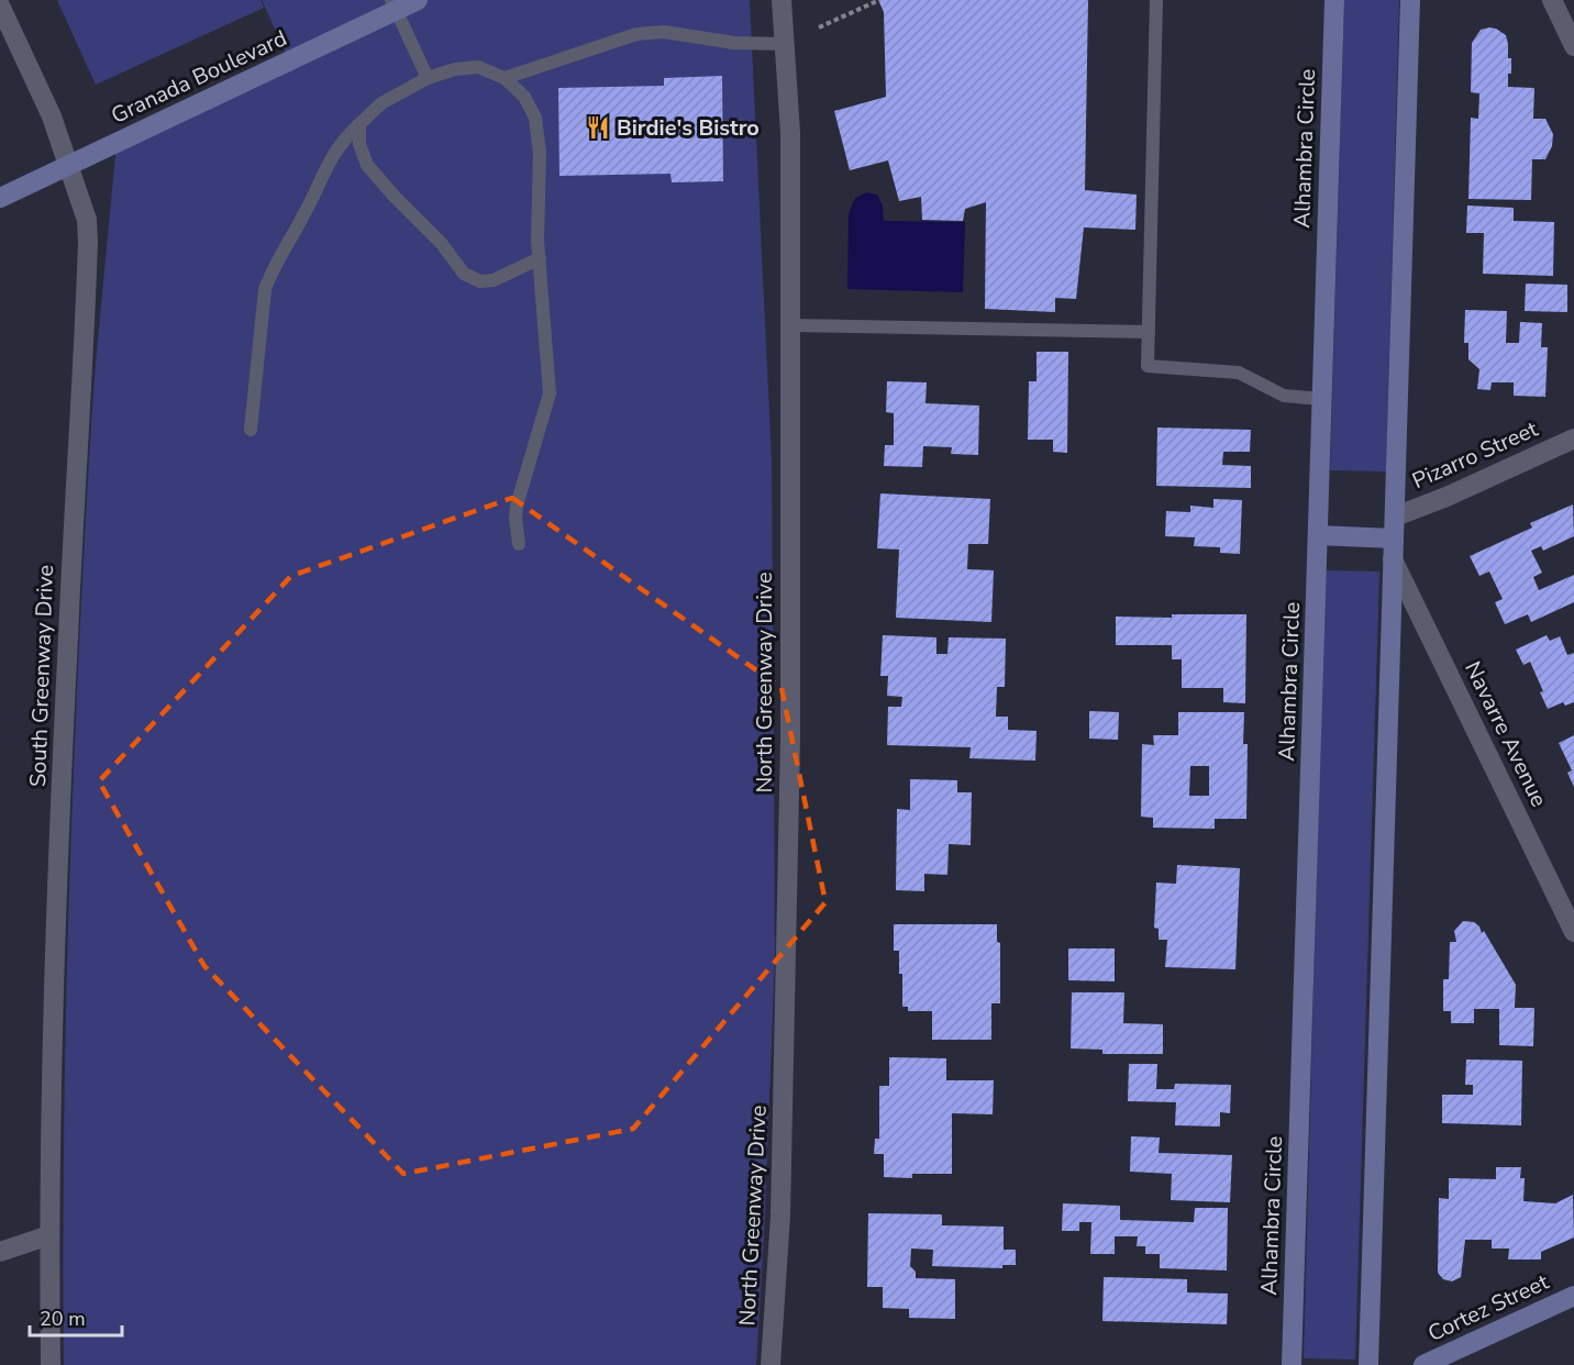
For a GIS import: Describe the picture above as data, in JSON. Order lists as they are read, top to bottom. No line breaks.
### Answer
{"streets":{"street":["Granada Boulevard","Alhambra Circle","Pizarro Street","South Greenway Drive","North Greenway Drive","Navarre Avenue","Cortez Street"]},"crossings":[["Granada Boulevard","South Greenway Drive"]],"places":{"restaurant":["Birdie's Bistro"]},"scale_bar":"20 m"}
